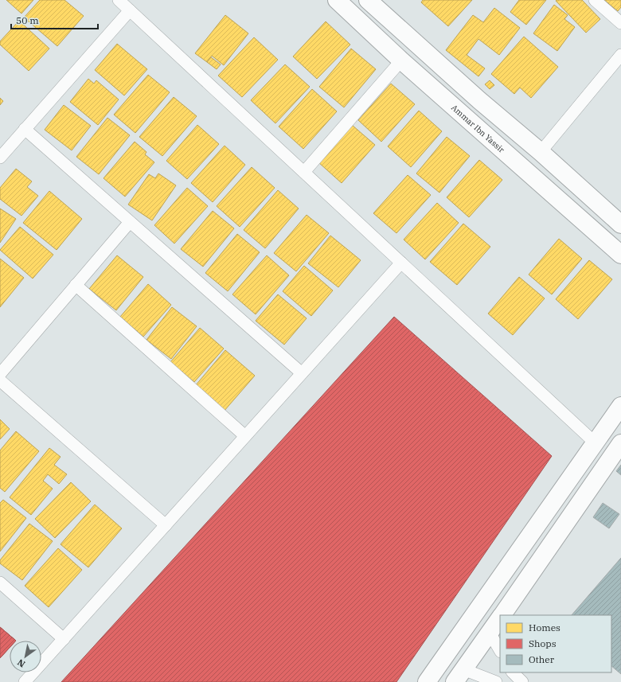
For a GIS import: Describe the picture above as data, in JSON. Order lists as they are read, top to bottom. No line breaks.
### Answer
{"streets":{"street":["Ammar Ibn Yassir"]},"legend":["Homes","Shops","Other"],"scale_bar":"50 m","north":"bottom left"}
